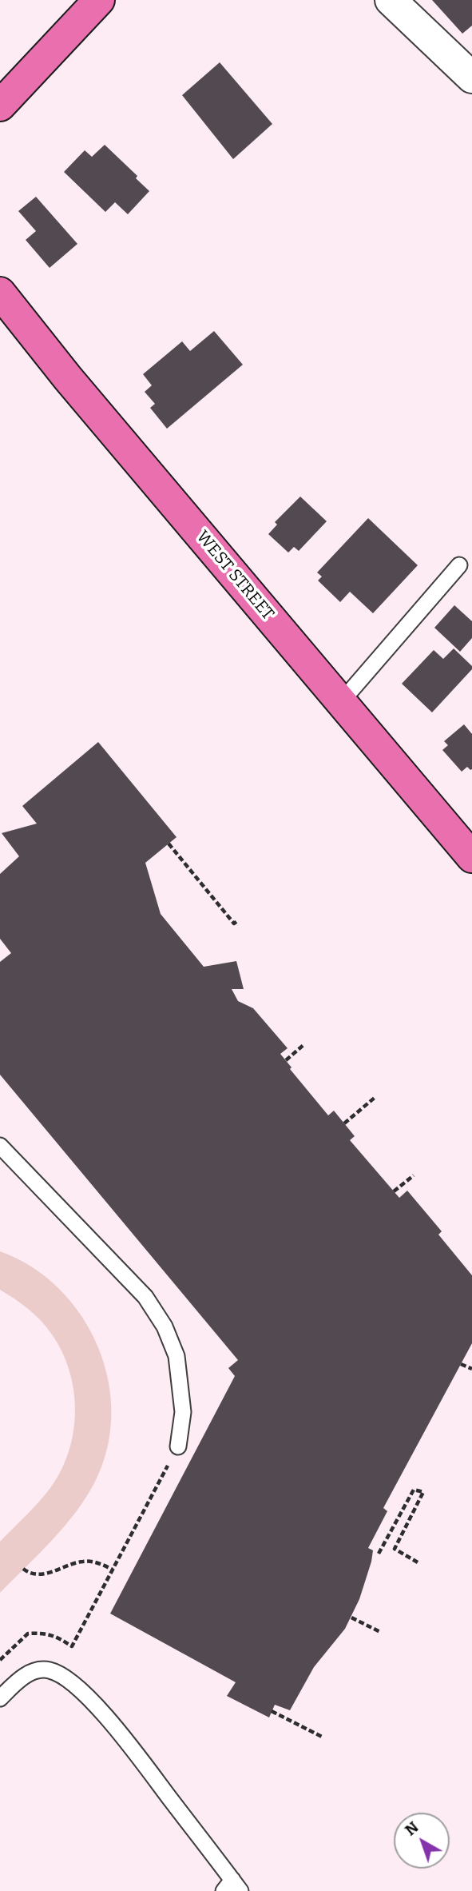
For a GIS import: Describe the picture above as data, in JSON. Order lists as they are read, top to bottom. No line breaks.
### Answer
{"streets":{"main road":["WEST STREET"]},"north":"top left"}
